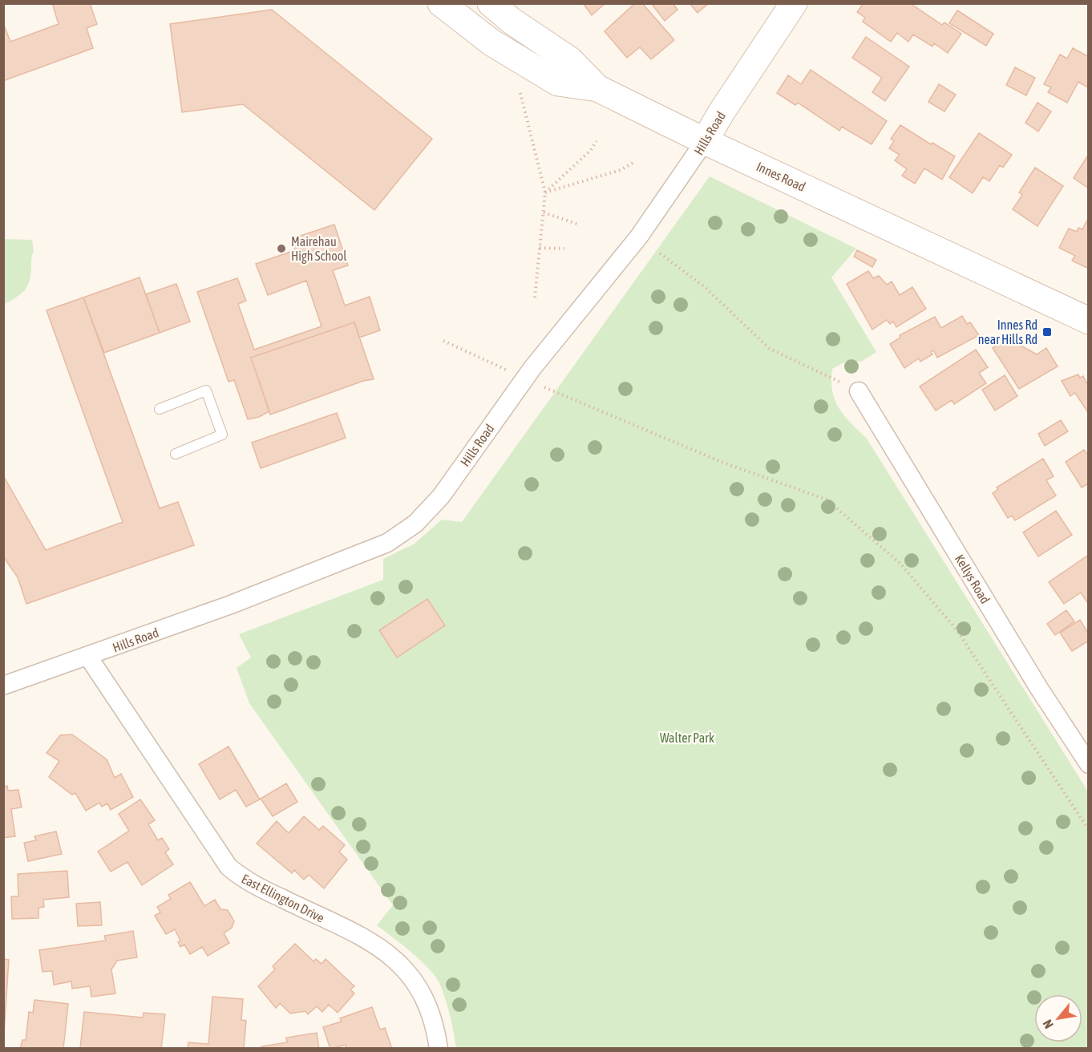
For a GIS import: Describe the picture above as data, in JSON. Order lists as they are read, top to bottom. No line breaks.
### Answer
{"streets":{"main road":["Hills Road","Innes Road"],"street":["Kellys Road","East Ellington Drive"]},"crossings":[["Hills Road","Innes Road"],["Hills Road","East Ellington Drive"]],"parks":["Walter Park"],"places":{"other":["Mairehau High School"],"transit":["Innes Rd near Hills Rd"]},"north":"bottom left"}
